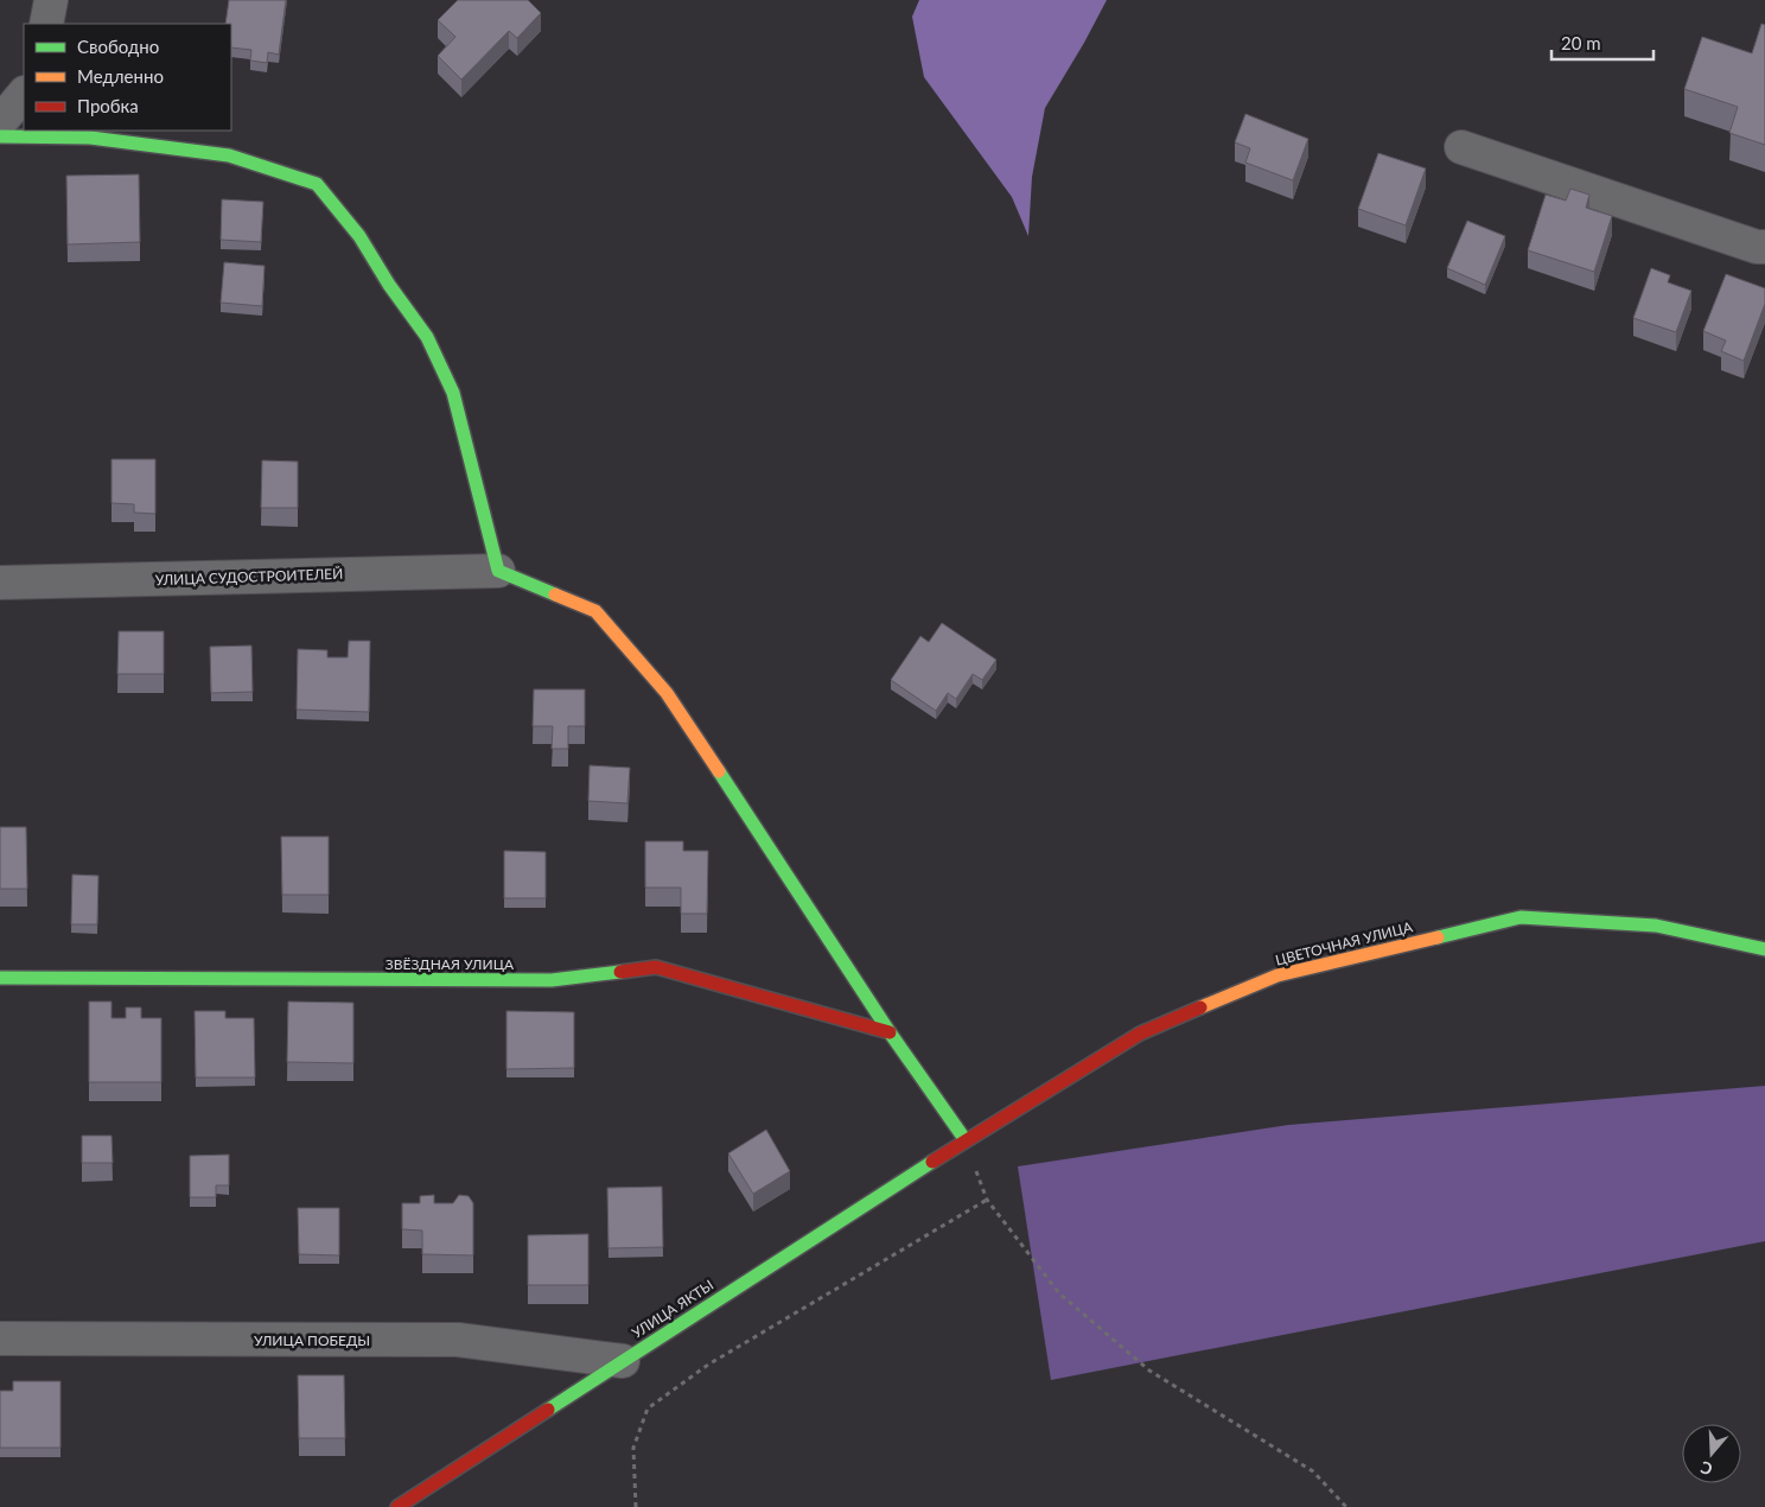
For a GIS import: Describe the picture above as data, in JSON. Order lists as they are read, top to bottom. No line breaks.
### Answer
{"streets":{"street":["УЛИЦА СУДОСТРОИТЕЛЕЙ","ЦВЕТОЧНАЯ УЛИЦА","ЗВЁЗДНАЯ УЛИЦА","УЛИЦА ЯКТЫ","УЛИЦА ПОБЕДЫ"]},"crossings":[["ЦВЕТОЧНАЯ УЛИЦА","УЛИЦА ЯКТЫ"],["УЛИЦА ЯКТЫ","УЛИЦА ПОБЕДЫ"]],"legend":["Свободно","Медленно","Пробка"],"scale_bar":"20 m","north":"bottom"}
